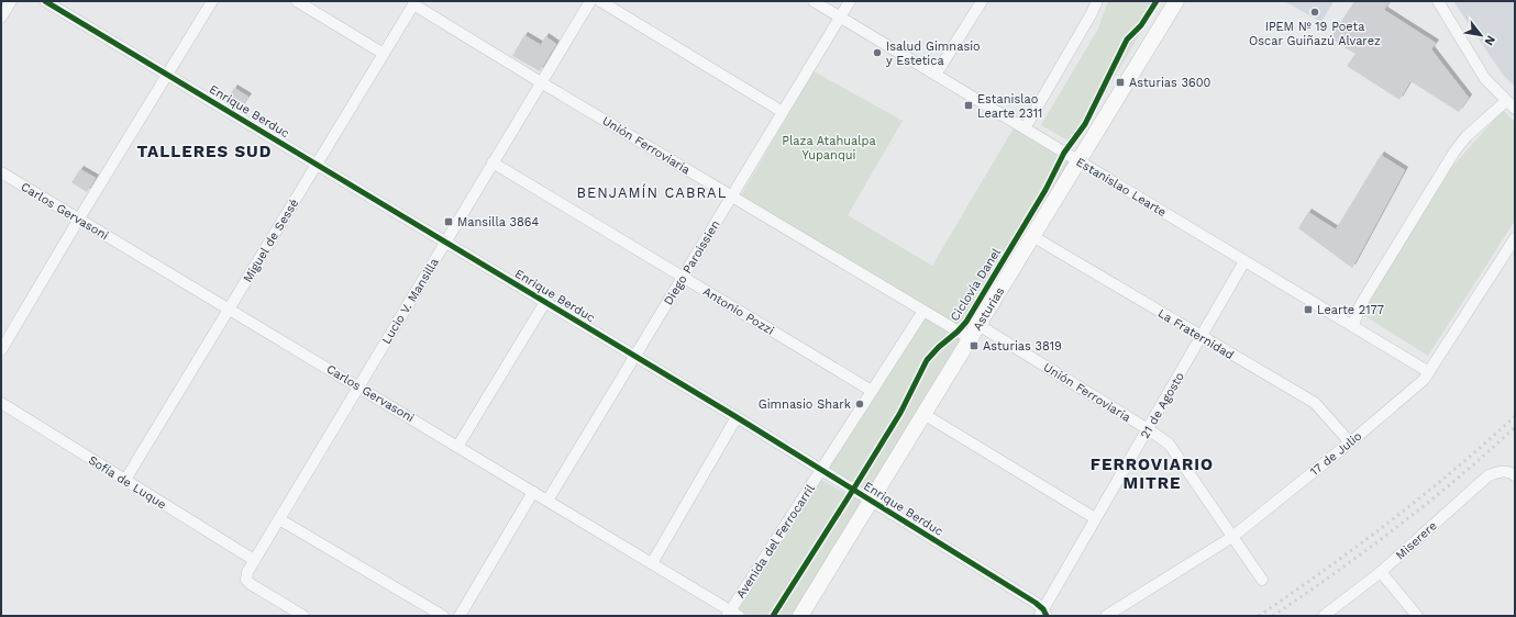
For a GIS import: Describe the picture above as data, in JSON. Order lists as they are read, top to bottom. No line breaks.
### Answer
{"streets":{"street":["Enrique Berduc","Unión Ferroviaria","Estanislao Learte","Carlos Gervasoni","Miguel de Sessé","Diego Paroissien","Lucio V. Mansilla","Asturias","Antonio Pozzi","La Fraternidad","21 de Agosto","17 de Julio","Sofía de Luque","Miserere","Avenida del Ferrocarril"],"cycle path":["Ciclovía Danel"]},"crossings":[["Enrique Berduc","Miguel de Sessé"],["Enrique Berduc","Diego Paroissien"],["Enrique Berduc","Lucio V. Mansilla"],["Enrique Berduc","Asturias"],["Enrique Berduc","21 de Agosto"],["Enrique Berduc","Avenida del Ferrocarril"],["Unión Ferroviaria","Miguel de Sessé"],["Unión Ferroviaria","Diego Paroissien"],["Unión Ferroviaria","Lucio V. Mansilla"],["Unión Ferroviaria","Asturias"],["Unión Ferroviaria","21 de Agosto"],["Unión Ferroviaria","17 de Julio"],["Unión Ferroviaria","Avenida del Ferrocarril"],["Estanislao Learte","Diego Paroissien"],["Estanislao Learte","Asturias"],["Estanislao Learte","21 de Agosto"],["Estanislao Learte","17 de Julio"],["Carlos Gervasoni","Miguel de Sessé"],["Carlos Gervasoni","Diego Paroissien"],["Carlos Gervasoni","Lucio V. Mansilla"],["Carlos Gervasoni","Avenida del Ferrocarril"],["Miguel de Sessé","Sofía de Luque"],["Diego Paroissien","Antonio Pozzi"],["Lucio V. Mansilla","Antonio Pozzi"],["Lucio V. Mansilla","Sofía de Luque"],["Asturias","La Fraternidad"],["Antonio Pozzi","Avenida del Ferrocarril"],["La Fraternidad","21 de Agosto"],["La Fraternidad","17 de Julio"]],"districts":["TALLERES SUD","BENJAMÍN CABRAL","FERROVIARIO MITRE"],"parks":["Plaza Atahualpa Yupanqui"],"places":{"other":["IPEM Nº 19 Poeta Oscar Guiñazú Alvarez","Isalud Gimnasio y Estetica","Gimnasio Shark"],"transit":["Asturias 3600","Estanislao Learte 2311","Mansilla 3864","Learte 2177","Asturias 3819"]},"north":"bottom right"}
